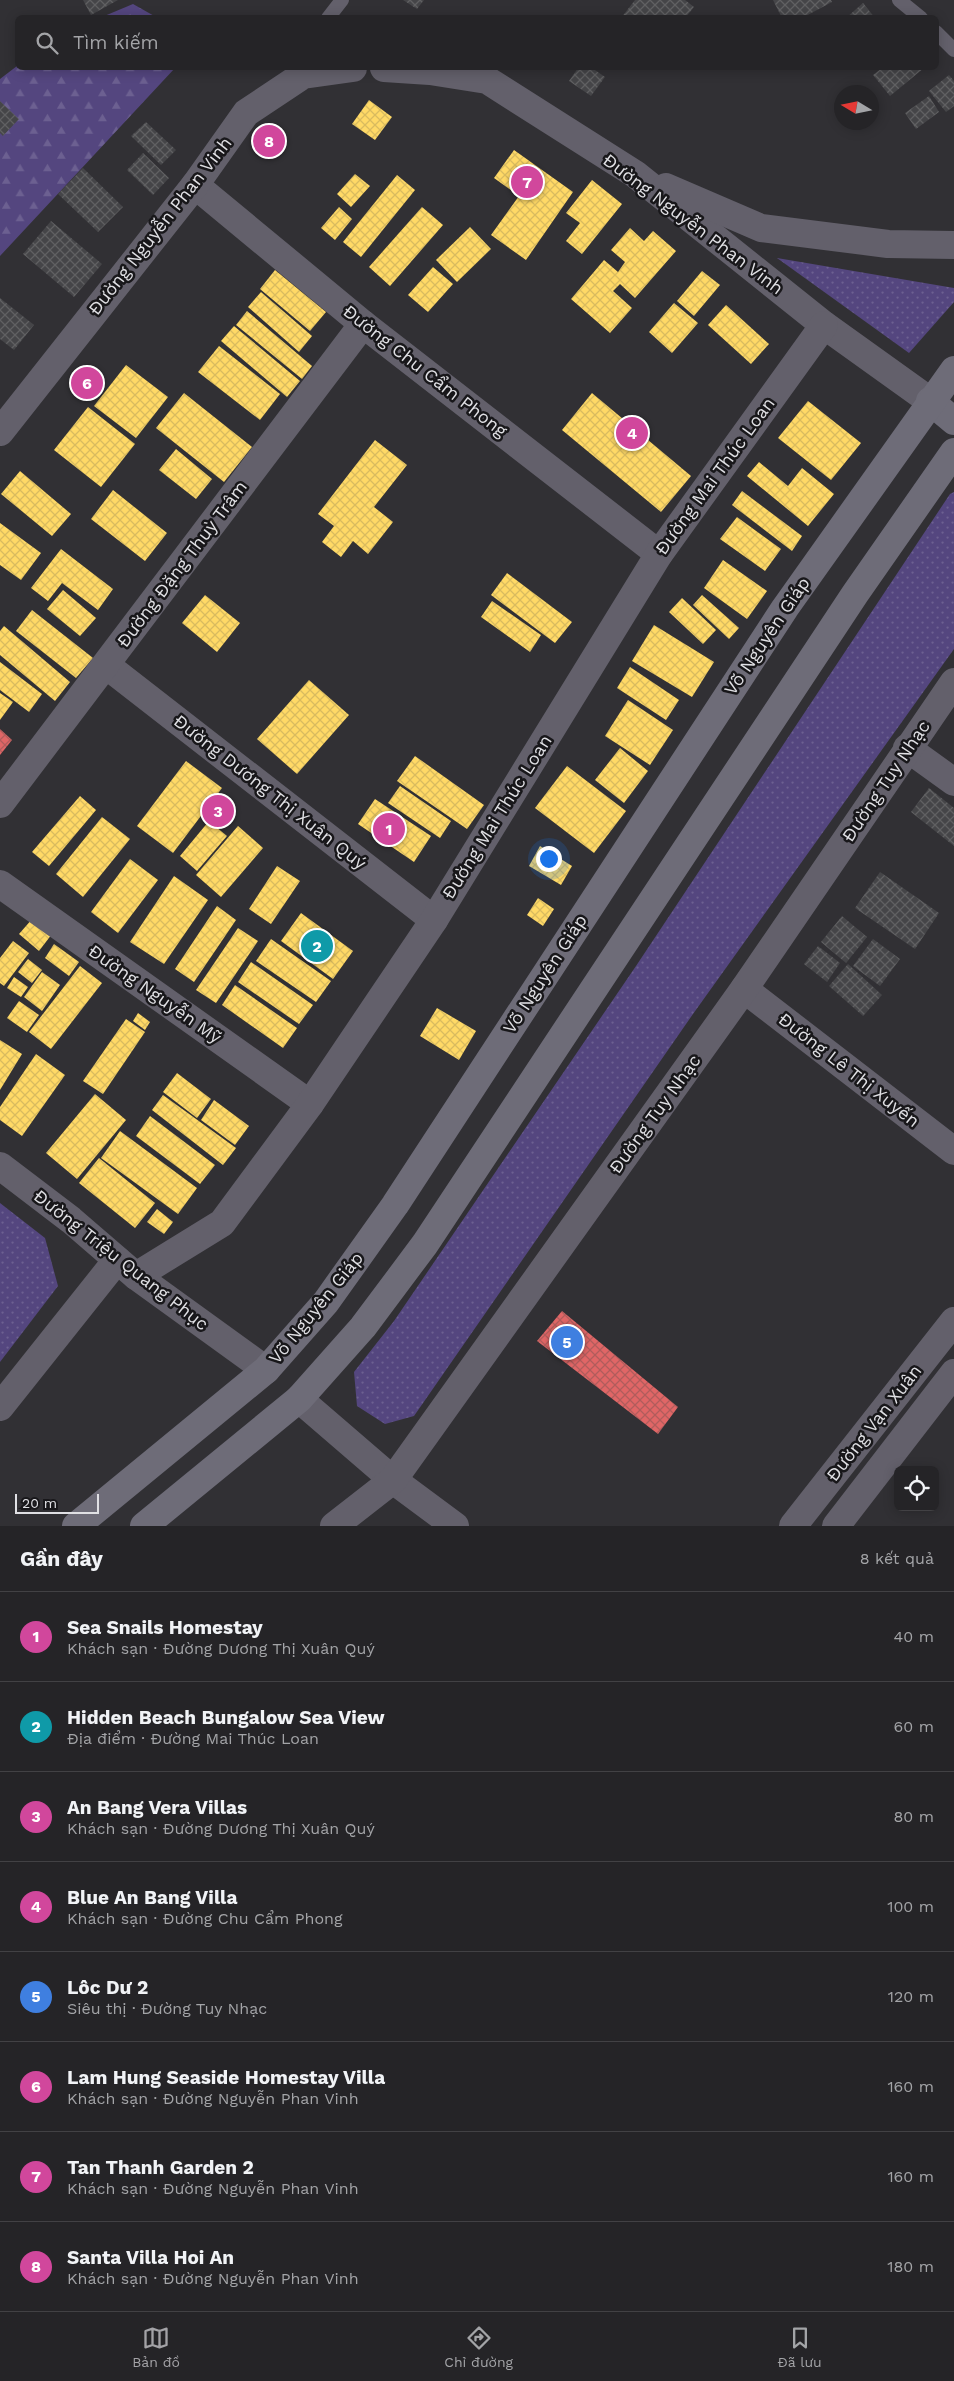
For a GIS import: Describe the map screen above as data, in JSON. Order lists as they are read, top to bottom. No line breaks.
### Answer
{"streets":{"main road":["Võ Nguyên Giáp"],"street":["Đường Nguyễn Phan Vinh","Đường Chu Cẩm Phong","Đường Mai Thúc Loan","Đường Đặng Thuỳ Trâm","Đường Tuy Nhạc","Đường Dương Thị Xuân Quý","Đường Nguyễn Mỹ","Đường Lê Thị Xuyến","Đường Triệu Quang Phục","Đường Vạn Xuân"]},"crossings":[["Đường Nguyễn Phan Vinh","Đường Chu Cẩm Phong"],["Đường Nguyễn Phan Vinh","Đường Mai Thúc Loan"],["Đường Nguyễn Phan Vinh","Võ Nguyên Giáp"],["Đường Chu Cẩm Phong","Đường Mai Thúc Loan"],["Đường Chu Cẩm Phong","Đường Đặng Thuỳ Trâm"],["Đường Mai Thúc Loan","Đường Dương Thị Xuân Quý"],["Đường Mai Thúc Loan","Đường Nguyễn Mỹ"],["Đường Mai Thúc Loan","Đường Triệu Quang Phục"],["Đường Đặng Thuỳ Trâm","Đường Dương Thị Xuân Quý"],["Võ Nguyên Giáp","Đường Triệu Quang Phục"],["Đường Tuy Nhạc","Đường Lê Thị Xuyến"]],"scale_bar":"20 m","north":"left","page":{"search":"Tìm kiếm","pins":["8","7","6","4","3","1","2","5"],"scale":"20 m","heading":["Gần đây","8 kết quả"],"list":[{"mark":"1","name":"Sea Snails Homestay","note":"Khách sạn · Đường Dương Thị Xuân Quý","value":"40 m"},{"mark":"2","name":"Hidden Beach Bungalow Sea View","note":"Địa điểm · Đường Mai Thúc Loan","value":"60 m"},{"mark":"3","name":"An Bang Vera Villas","note":"Khách sạn · Đường Dương Thị Xuân Quý","value":"80 m"},{"mark":"4","name":"Blue An Bang Villa","note":"Khách sạn · Đường Chu Cẩm Phong","value":"100 m"},{"mark":"5","name":"Lôc Dư 2","note":"Siêu thị · Đường Tuy Nhạc","value":"120 m"},{"mark":"6","name":"Lam Hung Seaside Homestay Villa","note":"Khách sạn · Đường Nguyễn Phan Vinh","value":"160 m"},{"mark":"7","name":"Tan Thanh Garden 2","note":"Khách sạn · Đường Nguyễn Phan Vinh","value":"160 m"},{"mark":"8","name":"Santa Villa Hoi An","note":"Khách sạn · Đường Nguyễn Phan Vinh","value":"180 m"}],"nav":["Bản đồ","Chỉ đường","Đã lưu"]}}
